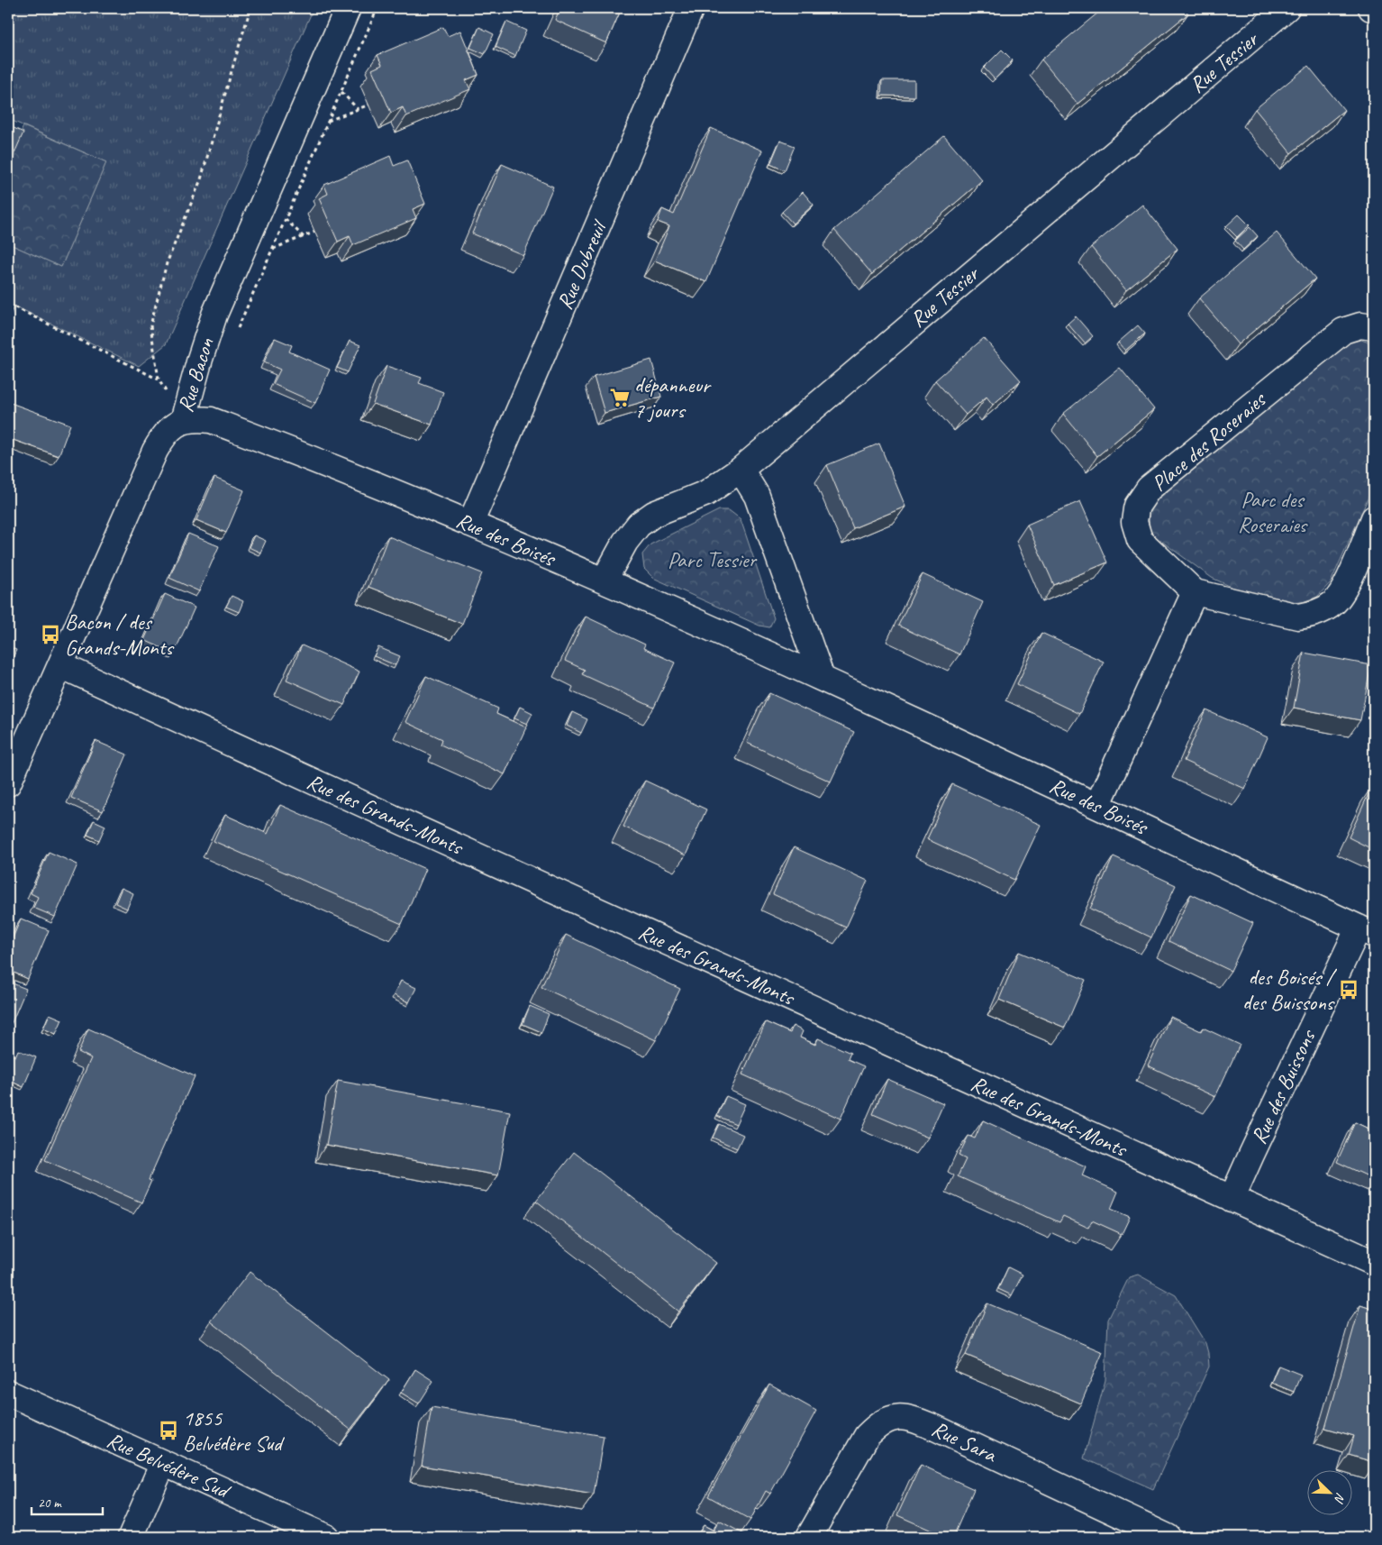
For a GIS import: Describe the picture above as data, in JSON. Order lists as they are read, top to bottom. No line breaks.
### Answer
{"streets":{"street":["Rue Tessier","Rue Dubreuil","Rue Bacon","Place des Roseraies","Rue des Boisés","Rue des Grands-Monts","Rue des Buissons","Rue Sara","Rue Belvédère Sud"]},"crossings":[["Rue Tessier","Rue des Boisés"],["Rue Dubreuil","Rue des Boisés"],["Rue Bacon","Rue des Boisés"],["Rue Bacon","Rue des Grands-Monts"],["Rue des Boisés","Rue des Buissons"],["Rue des Grands-Monts","Rue des Buissons"]],"parks":["Parc des Roseraies","Parc Tessier"],"places":{"supermarket":["dépanneur 7 jours"],"bus stop":["Bacon / des Grands-Monts","des Boisés / des Buissons","1855 Belvédère Sud"]},"scale_bar":"20 m","north":"bottom right"}
